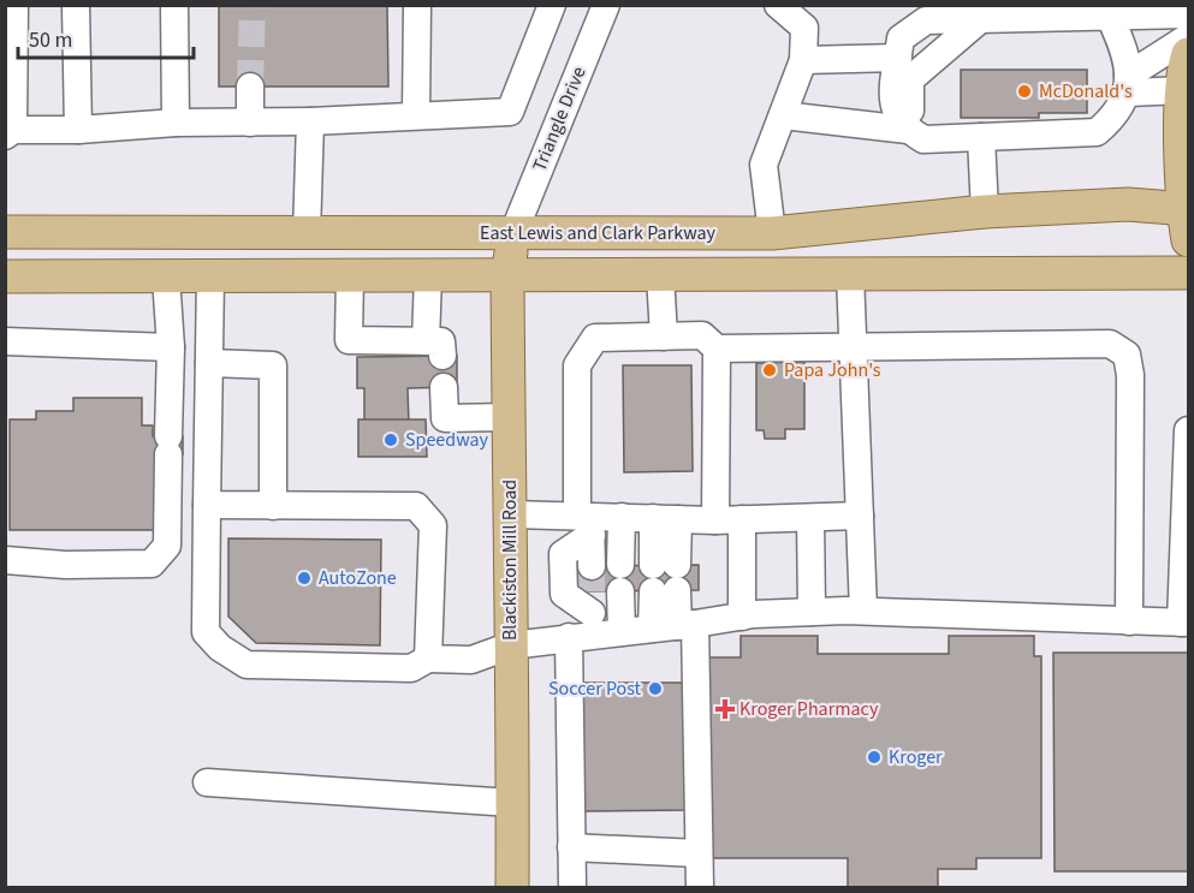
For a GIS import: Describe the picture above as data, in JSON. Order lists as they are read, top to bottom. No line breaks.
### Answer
{"streets":{"main road":["East Lewis and Clark Parkway","Blackiston Mill Road"],"street":["Triangle Drive"]},"crossings":[["Triangle Drive","East Lewis and Clark Parkway"],["Triangle Drive","Blackiston Mill Road"],["East Lewis and Clark Parkway","Blackiston Mill Road"]],"places":{"other":["McDonald's","Papa John's","Speedway","AutoZone","Soccer Post","Kroger"],"health":["Kroger Pharmacy"]},"scale_bar":"50 m"}
